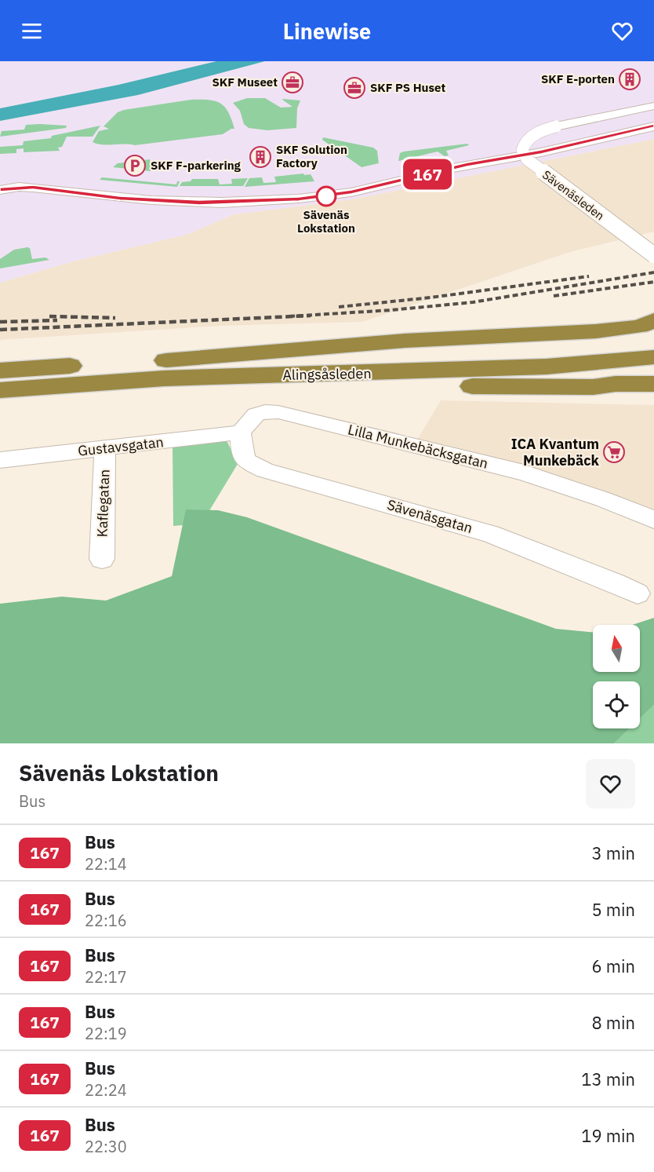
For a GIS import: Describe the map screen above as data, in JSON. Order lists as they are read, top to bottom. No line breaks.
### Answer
{"streets":{"highway":["Alingsåsleden"],"street":["Sävenäsleden","Gustavsgatan","Lilla Munkebäcksgatan","Kaflegatan","Sävenäsgatan"]},"crossings":[["Gustavsgatan","Lilla Munkebäcksgatan"],["Gustavsgatan","Kaflegatan"],["Gustavsgatan","Sävenäsgatan"],["Lilla Munkebäcksgatan","Sävenäsgatan"]],"places":{"building":["SKF E-porten","SKF Solution Factory"],"office":["SKF Museet","SKF PS Huset"],"parking":["SKF F-parkering"],"other":["Sävenäs Lokstation"],"supermarket":["ICA Kvantum Munkebäck"]},"lines":["bus line 167"],"north":"top","page":{"header":"Linewise","on_map":"167","heading":["Sävenäs Lokstation","Bus"],"list":[{"mark":"167","name":"Bus","note":"22:14","value":"3 min"},{"mark":"167","name":"Bus","note":"22:16","value":"5 min"},{"mark":"167","name":"Bus","note":"22:17","value":"6 min"},{"mark":"167","name":"Bus","note":"22:19","value":"8 min"},{"mark":"167","name":"Bus","note":"22:24","value":"13 min"},{"mark":"167","name":"Bus","note":"22:30","value":"19 min"}]}}
